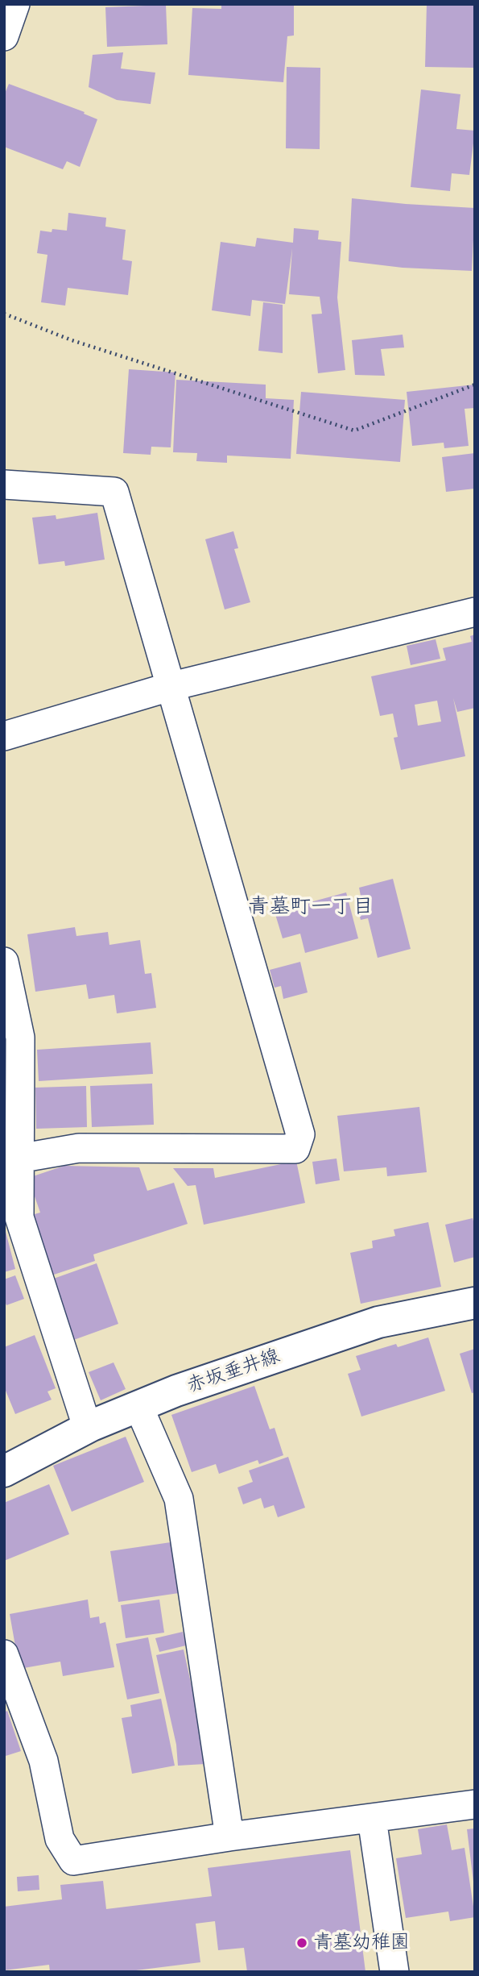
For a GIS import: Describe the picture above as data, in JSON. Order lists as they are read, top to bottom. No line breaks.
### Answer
{"streets":{"main road":["赤坂垂井線"]},"districts":["青墓町一丁目"],"places":["青墓幼稚園"]}
